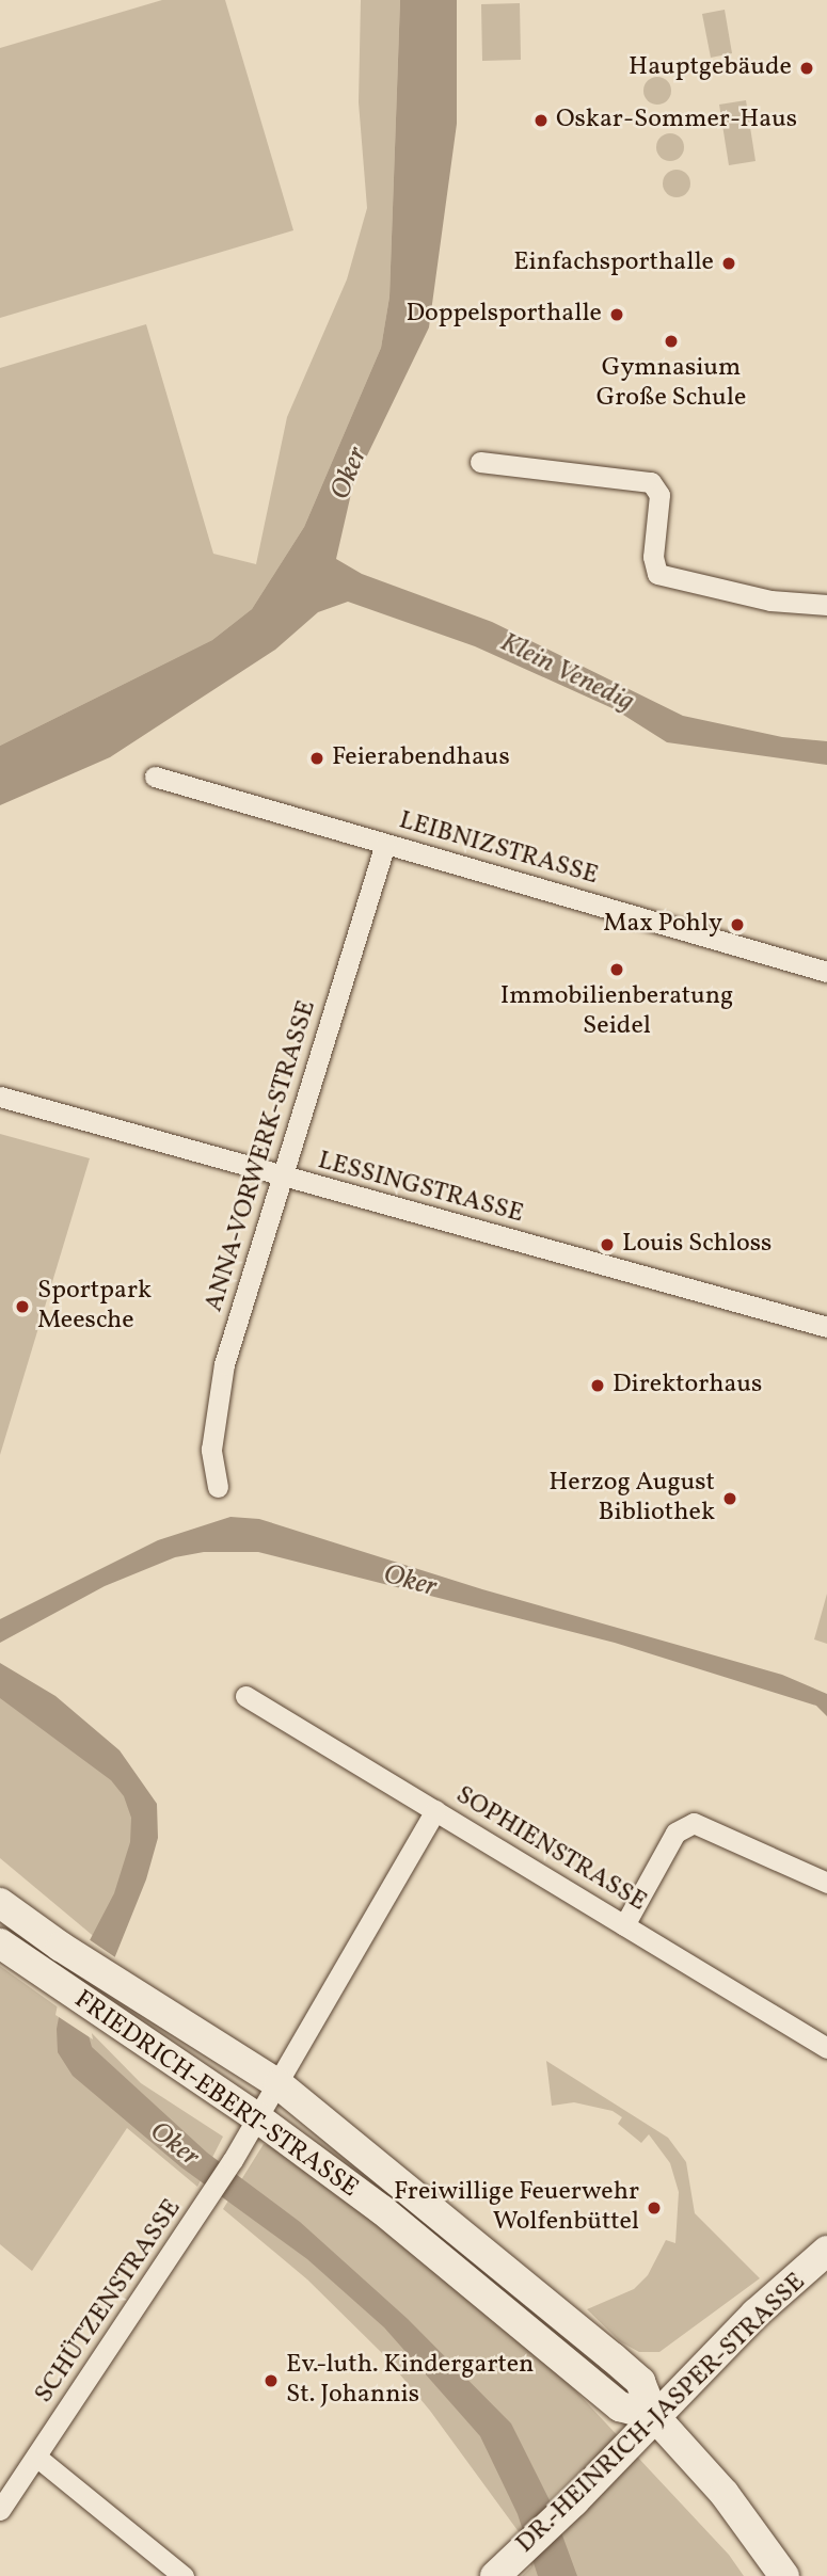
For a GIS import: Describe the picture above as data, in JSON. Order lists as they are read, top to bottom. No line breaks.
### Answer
{"streets":{"main road":["FRIEDRICH-EBERT-STRASSE","DR.-HEINRICH-JASPER-STRASSE"],"street":["LEIBNIZSTRASSE","ANNA-VORWERK-STRASSE","LESSINGSTRASSE","SOPHIENSTRASSE","SCHÜTZENSTRASSE"]},"crossings":[["LEIBNIZSTRASSE","ANNA-VORWERK-STRASSE"],["ANNA-VORWERK-STRASSE","LESSINGSTRASSE"],["SOPHIENSTRASSE","SCHÜTZENSTRASSE"],["FRIEDRICH-EBERT-STRASSE","SCHÜTZENSTRASSE"],["FRIEDRICH-EBERT-STRASSE","DR.-HEINRICH-JASPER-STRASSE"]],"water":["Oker","Klein Venedig"],"places":["Hauptgebäude","Oskar-Sommer-Haus","Einfachsporthalle","Doppelsporthalle","Gymnasium Große Schule","Feierabendhaus","Max Pohly","Immobilienberatung Seidel","Louis Schloss","Sportpark Meesche","Direktorhaus","Herzog August Bibliothek","Freiwillige Feuerwehr Wolfenbüttel","Ev.-luth. Kindergarten St. Johannis"]}
